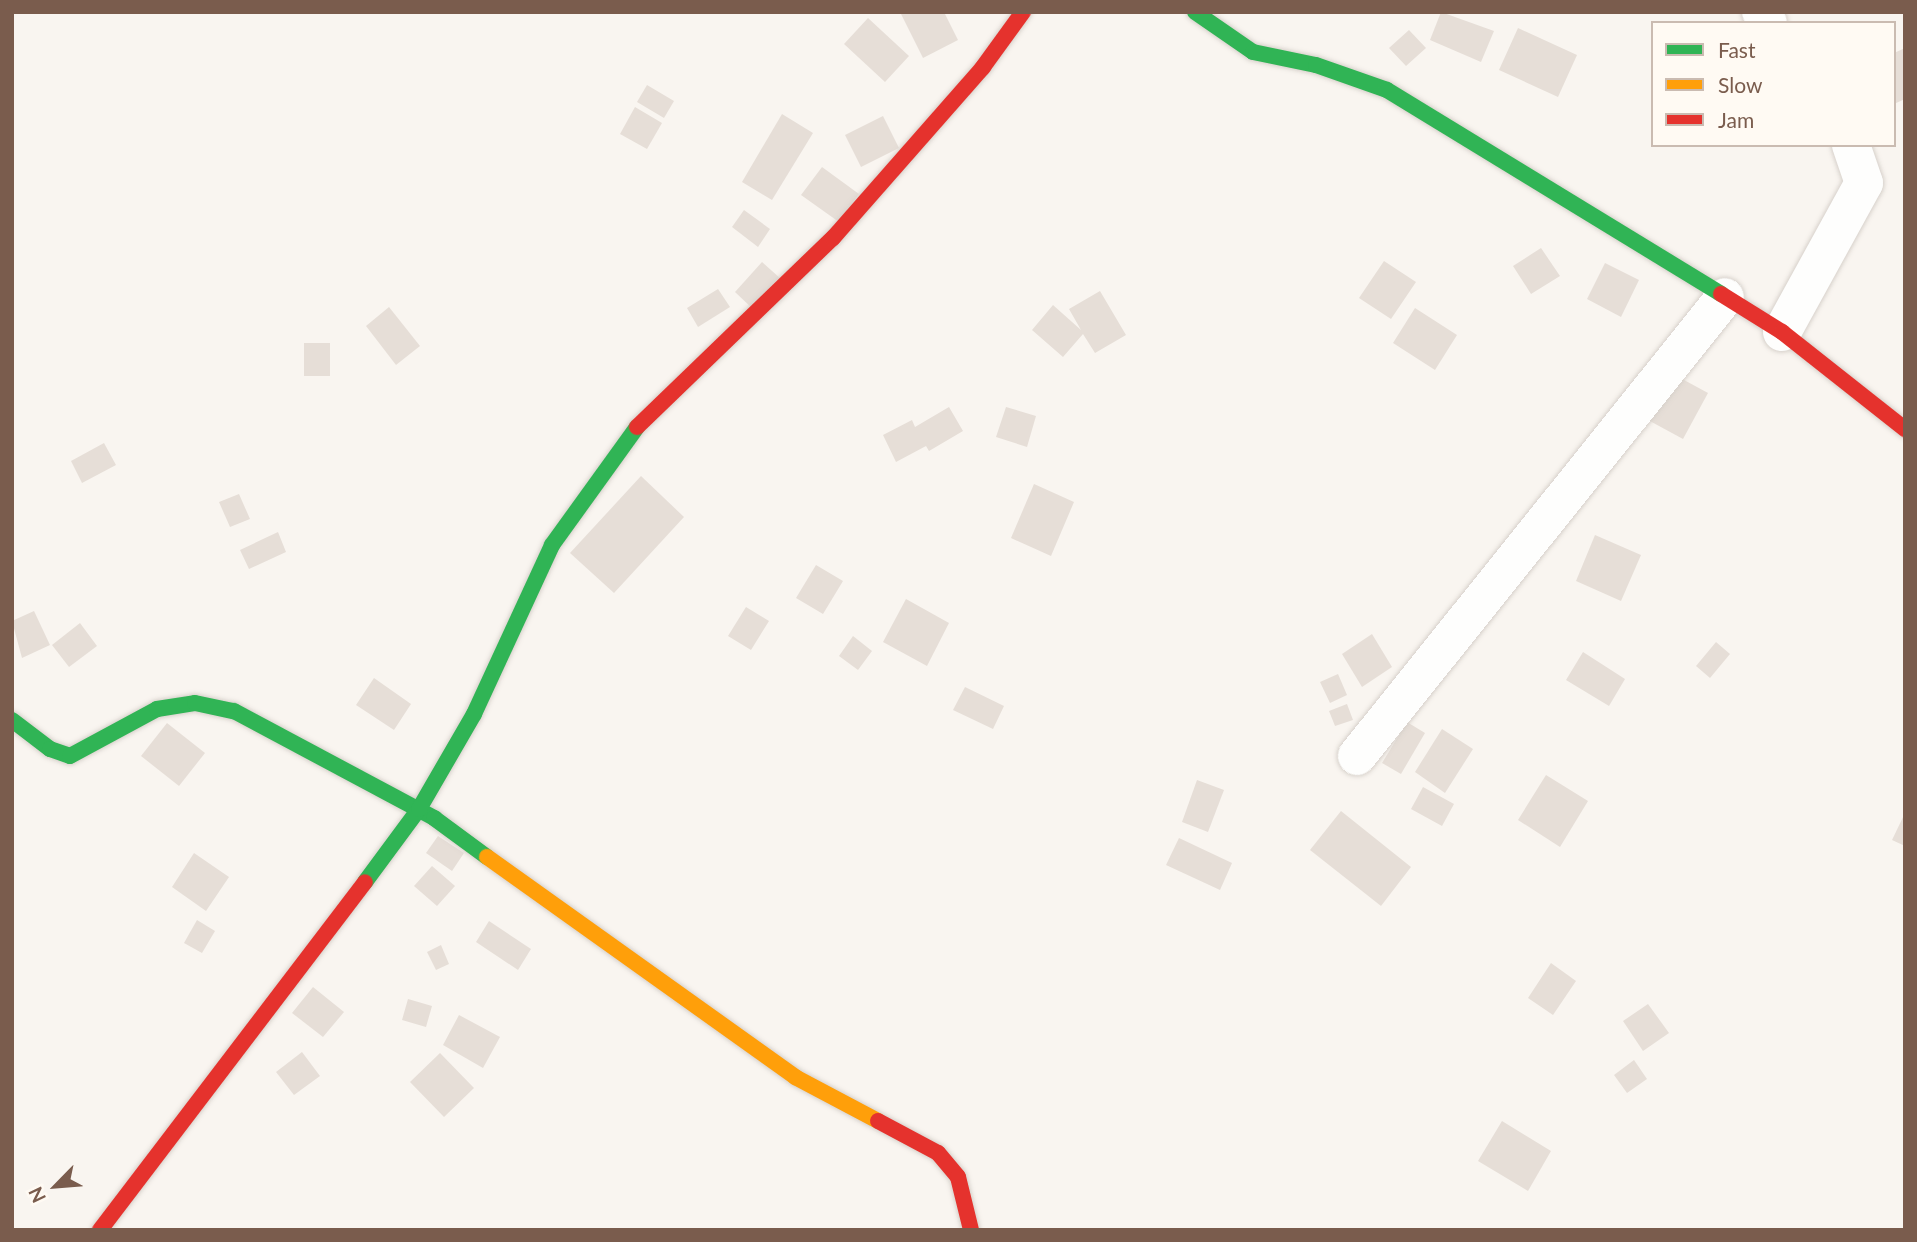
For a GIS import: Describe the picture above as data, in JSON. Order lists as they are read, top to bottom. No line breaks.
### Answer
{"legend":["Fast","Slow","Jam"],"north":"bottom left"}
